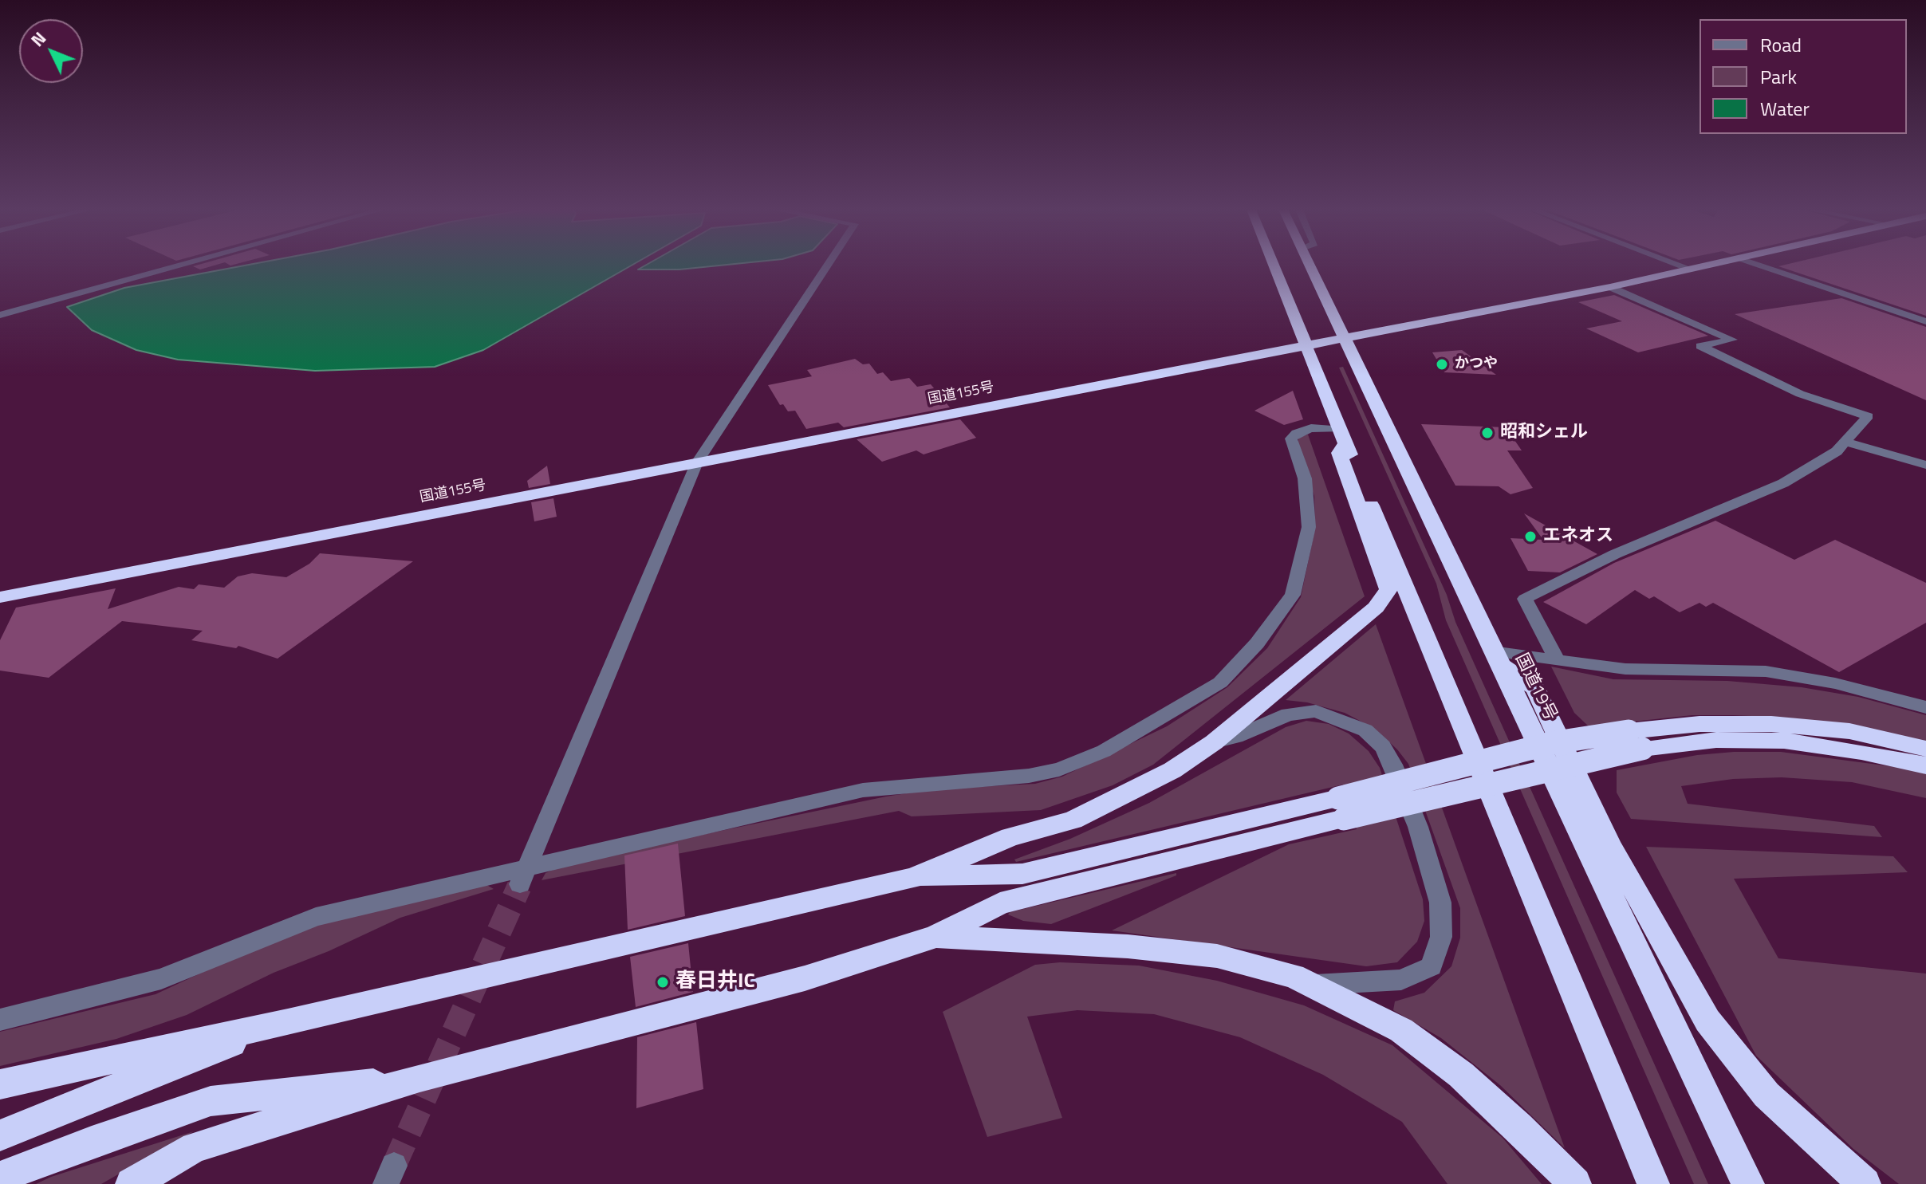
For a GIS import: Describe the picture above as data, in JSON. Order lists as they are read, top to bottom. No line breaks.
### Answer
{"streets":{"highway":["国道155号","国道19号"]},"crossings":[["国道155号","国道19号"]],"places":["かつや","昭和シェル","エネオス","春日井IC"],"legend":["Road","Park","Water"],"north":"top left"}
